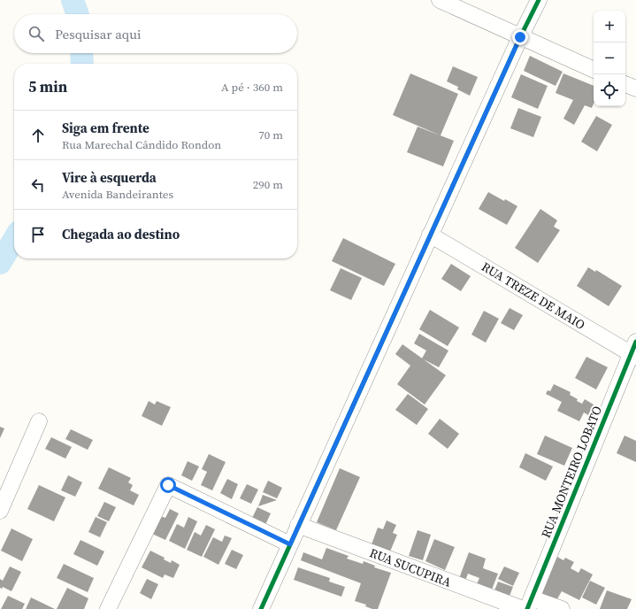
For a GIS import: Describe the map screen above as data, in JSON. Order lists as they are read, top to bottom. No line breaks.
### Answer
{"streets":{"street":["RUA TREZE DE MAIO","RUA MONTEIRO LOBATO","RUA SUCUPIRA"]},"crossings":[["RUA TREZE DE MAIO","RUA MONTEIRO LOBATO"],["RUA MONTEIRO LOBATO","RUA SUCUPIRA"]],"page":{"map_buttons":["+","−"],"search":"Pesquisar aqui","heading":["5 min","A pé · 360 m"],"list":[["Siga em frente","Rua Marechal Cândido Rondon","70 m"],["Vire à esquerda","Avenida Bandeirantes","290 m"],"Chegada ao destino"]}}
